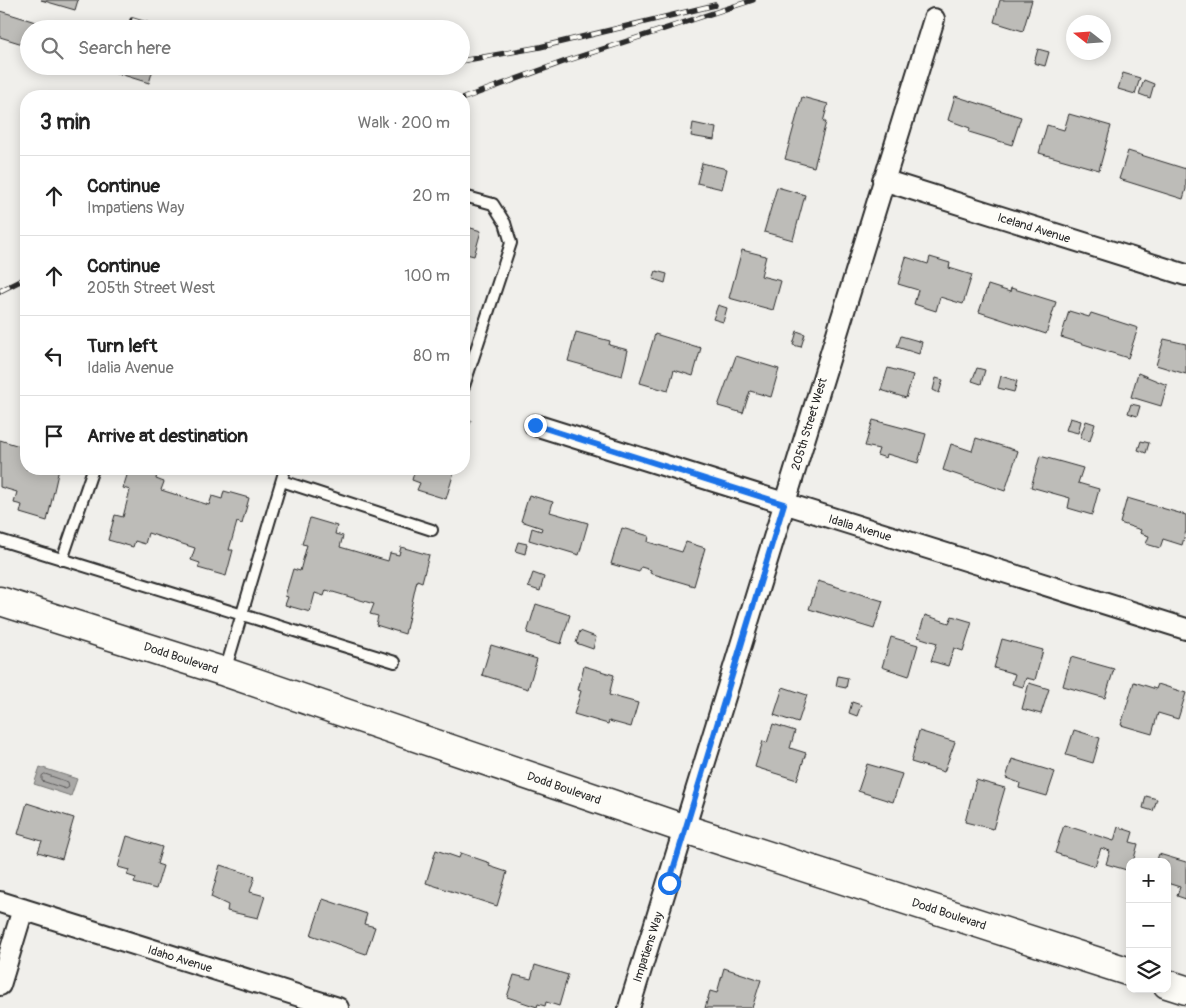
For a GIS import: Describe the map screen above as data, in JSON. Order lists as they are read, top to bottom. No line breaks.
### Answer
{"streets":{"main road":["Dodd Boulevard"],"street":["Iceland Avenue","205th Street West","Idalia Avenue","Impatiens Way","Idaho Avenue"]},"crossings":[["Iceland Avenue","205th Street West"],["205th Street West","Idalia Avenue"],["205th Street West","Dodd Boulevard"],["205th Street West","Impatiens Way"],["Dodd Boulevard","Impatiens Way"]],"north":"left","page":{"search":"Search here","heading":["3 min","Walk · 200 m"],"list":[["Continue","Impatiens Way","20 m"],["Continue","205th Street West","100 m"],["Turn left","Idalia Avenue","80 m"],"Arrive at destination"],"map_buttons":["+","−"]}}
